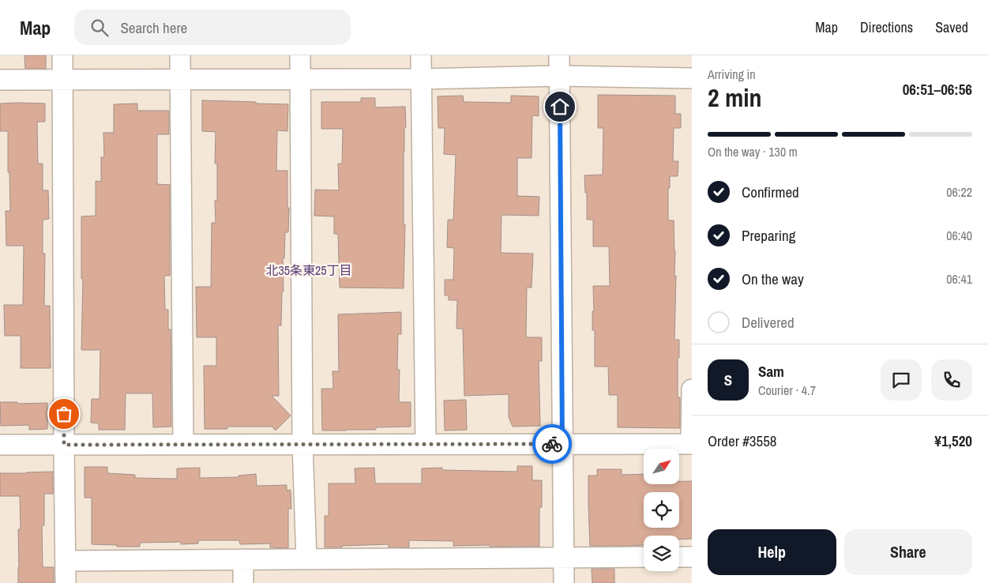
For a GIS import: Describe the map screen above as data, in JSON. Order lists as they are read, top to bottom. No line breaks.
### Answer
{"districts":["北35条東25丁目"],"north":"top right","page":{"header":"Map","search":"Search here","nav":["Map","Directions","Saved"],"heading":["2 min","Arriving in","06:51–06:56"],"panel":["Sam","Courier · 4.7","Order #3558","¥1,520"],"bar":"On the way · 130 m","list":[["Confirmed","06:22"],["Preparing","06:40"],["On the way","06:41"],"Delivered"],"round":"S","buttons":["Help","Share"]}}
